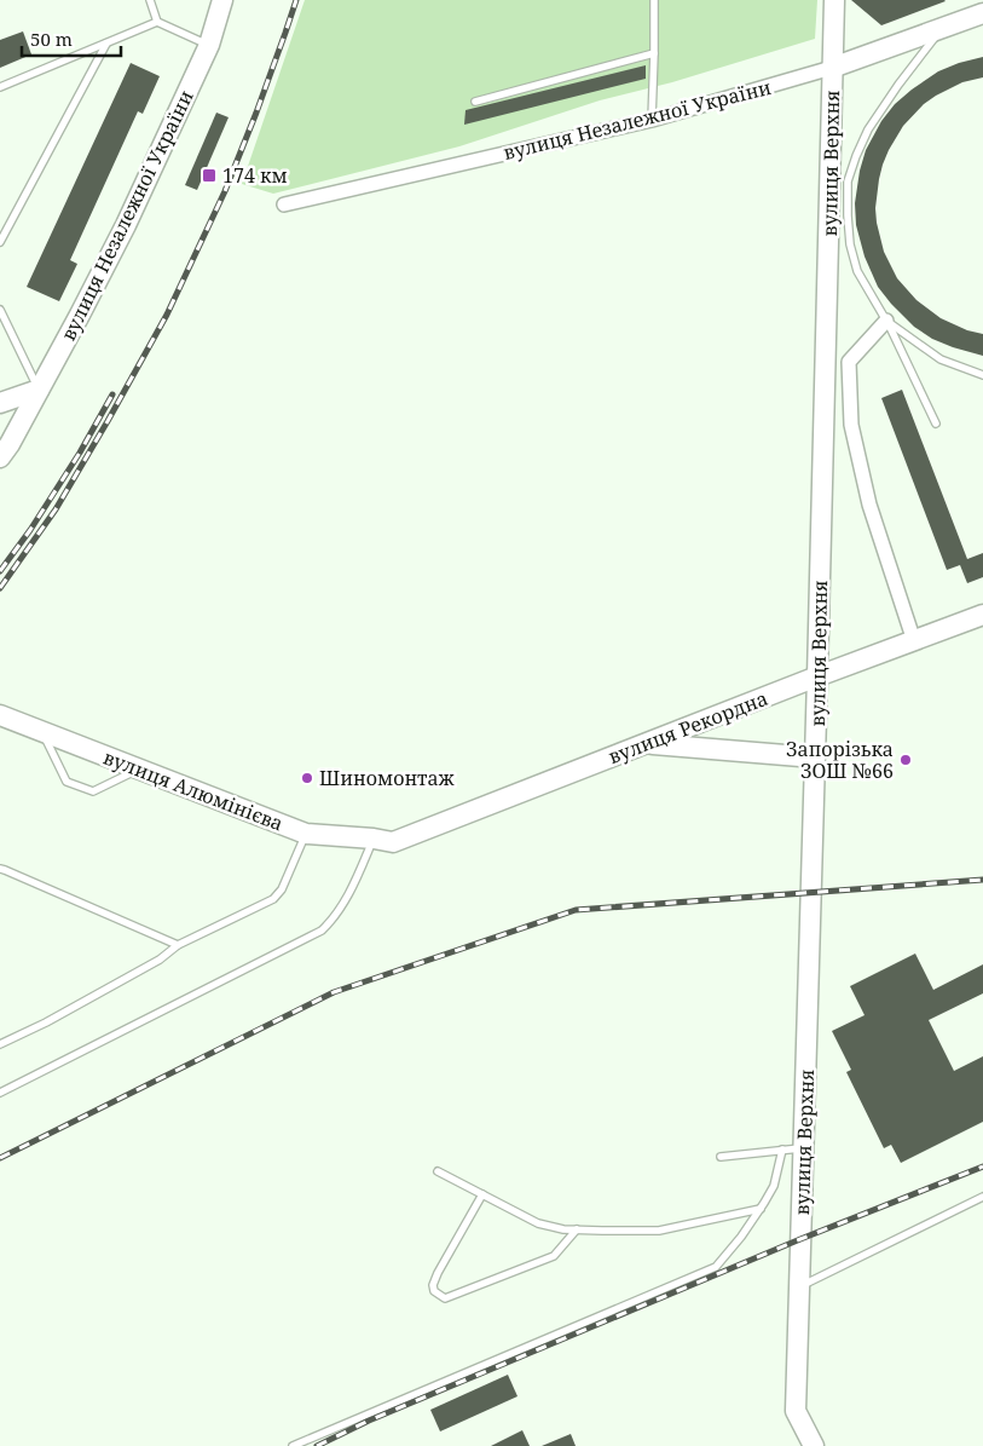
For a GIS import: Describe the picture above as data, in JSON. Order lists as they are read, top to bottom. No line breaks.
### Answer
{"streets":{"street":["вулиця Незалежної України","вулиця Верхня","вулиця Рекордна","вулиця Алюмінієва"]},"crossings":[["вулиця Незалежної України","вулиця Верхня"],["вулиця Верхня","вулиця Рекордна"],["вулиця Рекордна","вулиця Алюмінієва"]],"places":{"transit":["174 км"],"other":["Запорізька ЗОШ №66","Шиномонтаж"]},"scale_bar":"50 m"}
